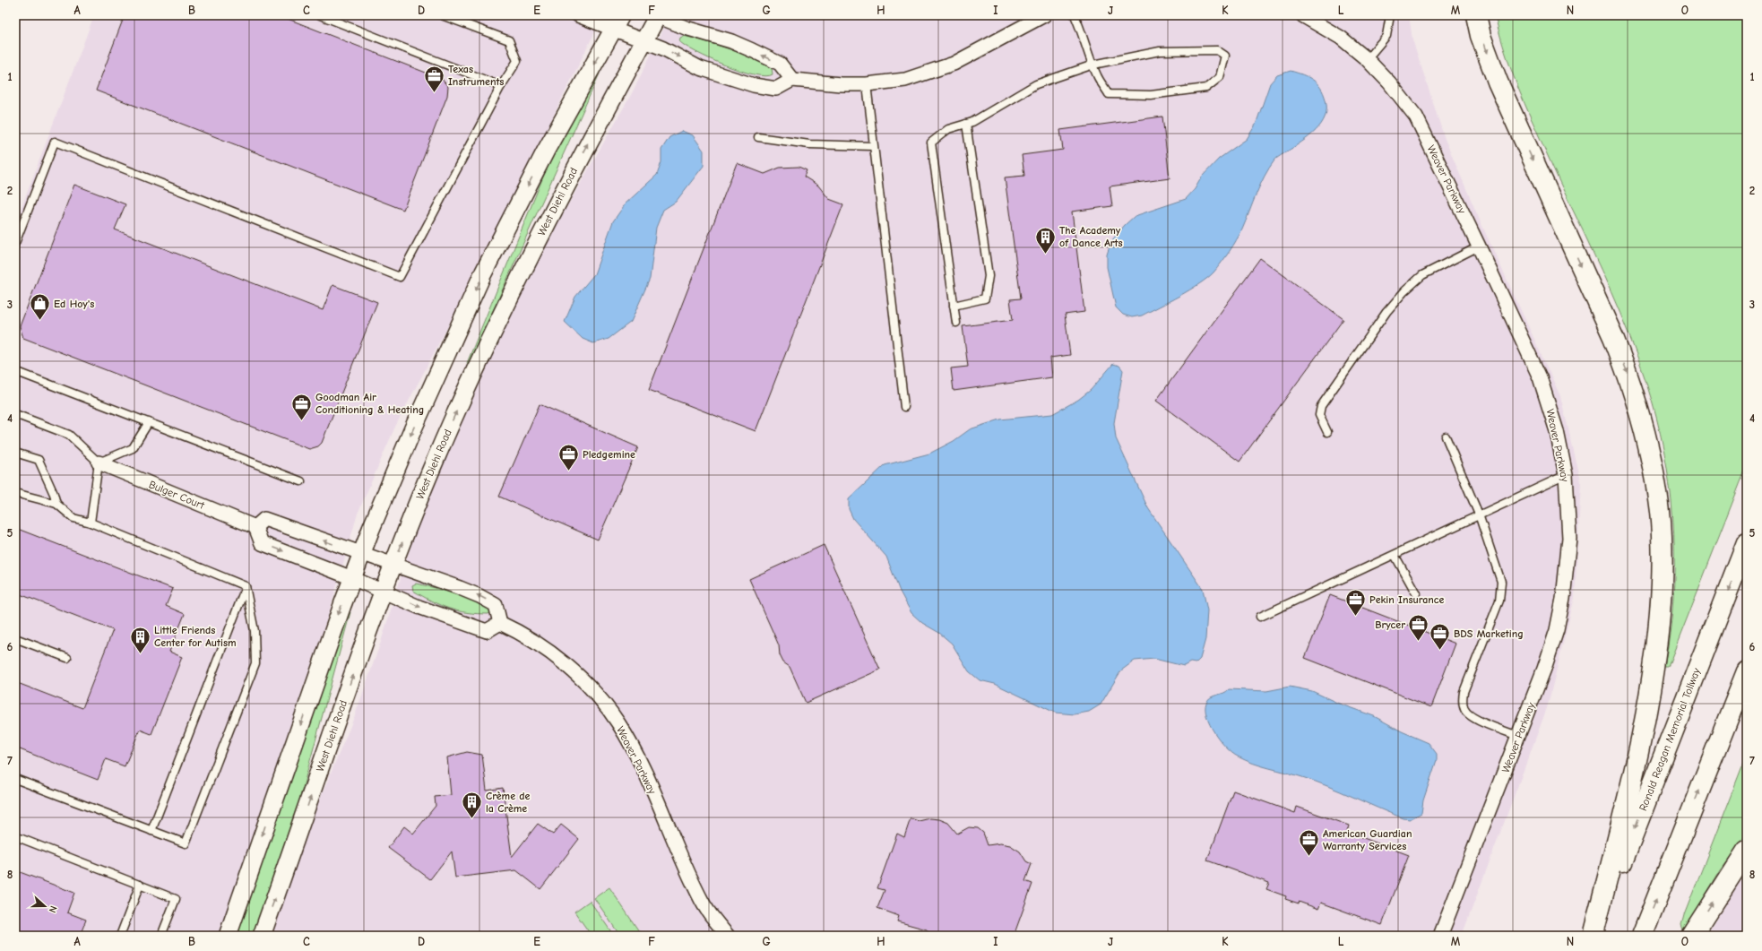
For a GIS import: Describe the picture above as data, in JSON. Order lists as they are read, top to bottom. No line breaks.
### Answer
{"streets":{"highway":["Ronald Reagan Memorial Tollway"],"street":["Weaver Parkway","West Diehl Road","Bulger Court"]},"places":{"office":["Texas Instruments","Goodman Air Conditioning & Heating","Pledgemine","Pekin Insurance","Brycer","BDS Marketing","American Guardian Warranty Services"],"building":["The Academy of Dance Arts","Little Friends Center for Autism","Crème de la Crème"],"shop":["Ed Hoy's"]},"north":"right","grid":{"columns":["A","B","C","D","E","F","G","H","I","J","K","L","M","N","O"],"rows":["1","2","3","4","5","6","7","8"]}}
